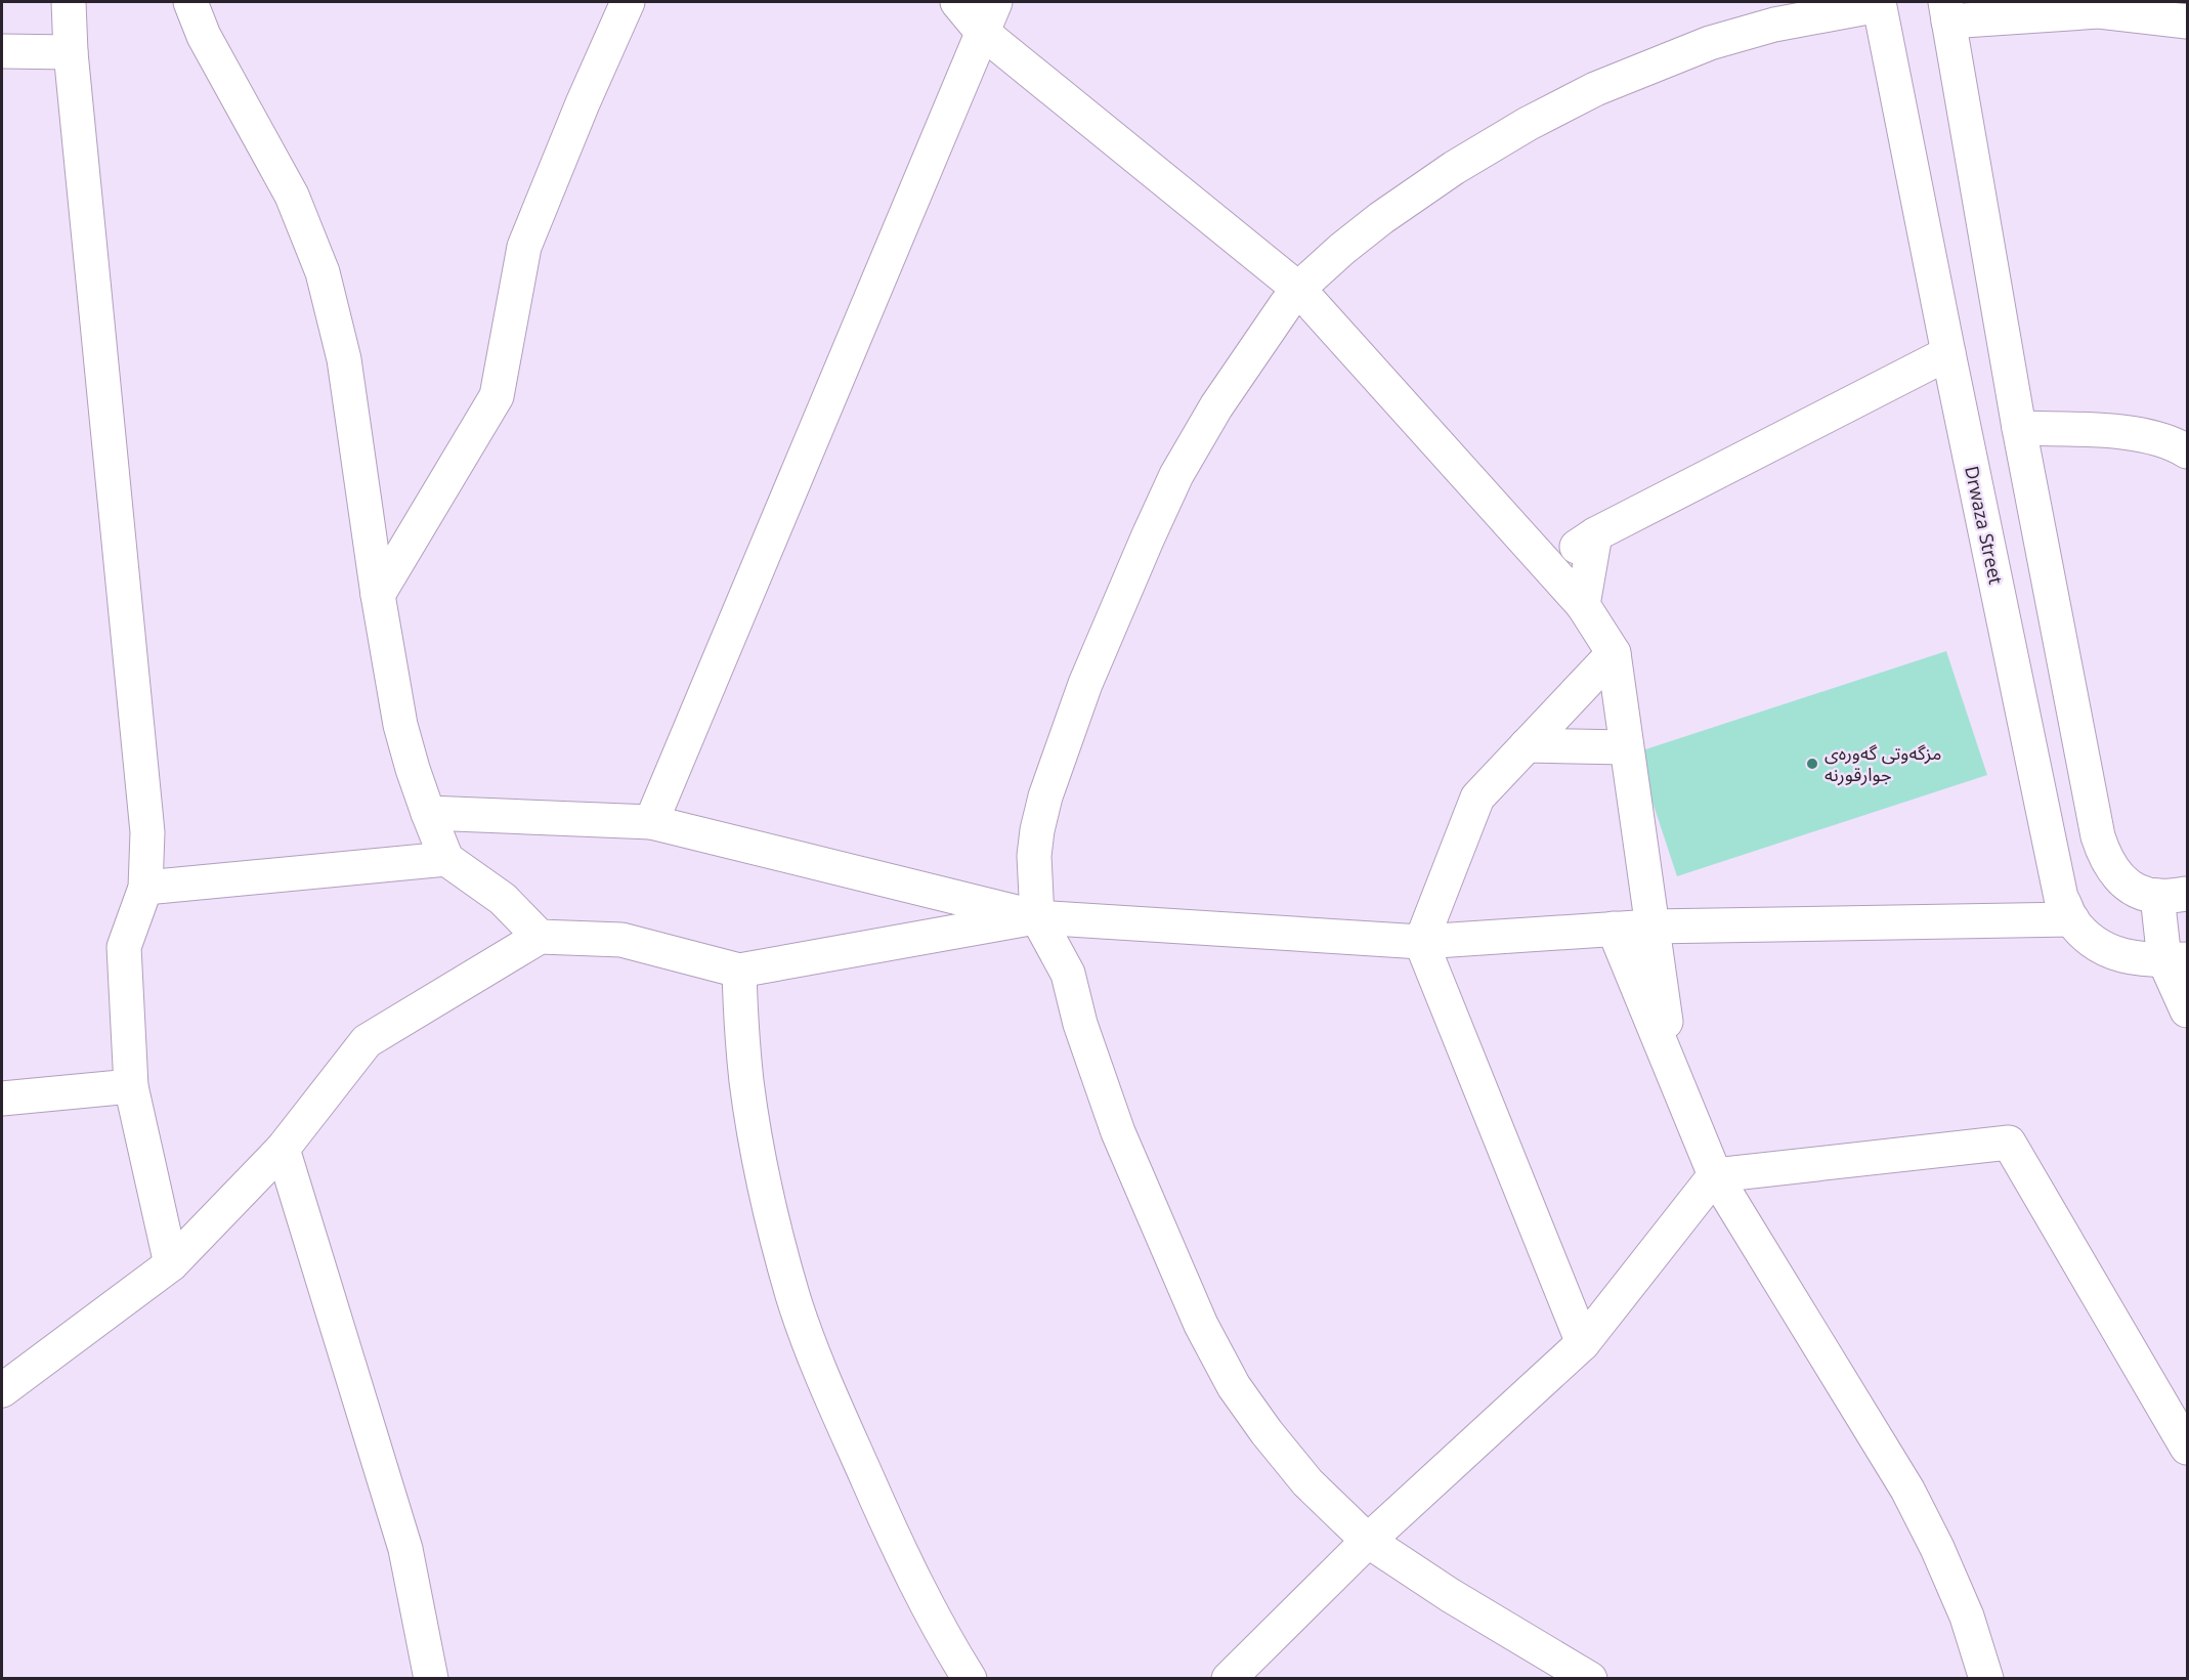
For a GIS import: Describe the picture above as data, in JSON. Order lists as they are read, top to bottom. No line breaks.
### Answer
{"streets":{"street":["Drwaza Street"]},"places":["مزگەوتی گەورەی جوارقورنە"]}
